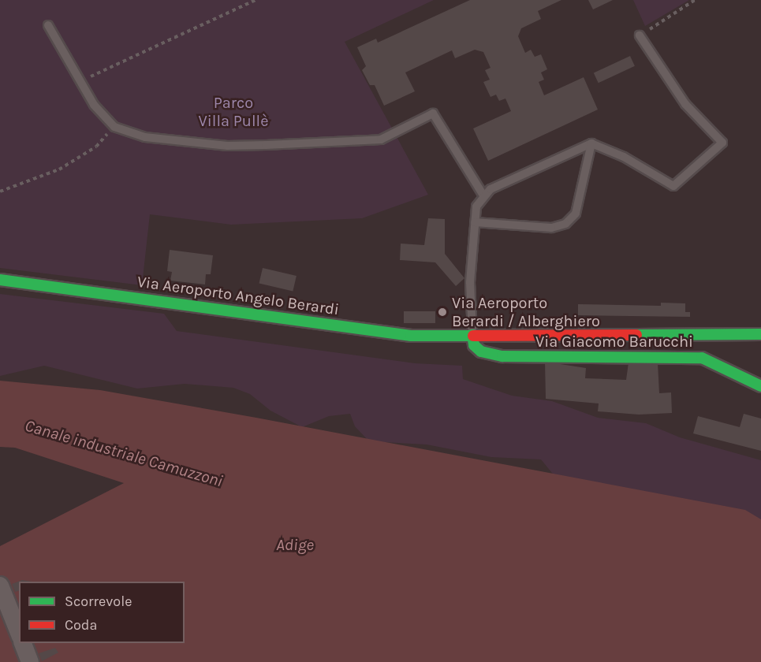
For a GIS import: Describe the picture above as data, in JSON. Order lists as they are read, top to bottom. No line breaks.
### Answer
{"streets":{"street":["Via Aeroporto Angelo Berardi","Via Giacomo Barucchi"]},"crossings":[["Via Aeroporto Angelo Berardi","Via Giacomo Barucchi"]],"water":["Canale industriale Camuzzoni","Adige"],"parks":["Parco Villa Pullè"],"places":["Via Aeroporto Berardi / Alberghiero"],"legend":["Scorrevole","Coda"]}
